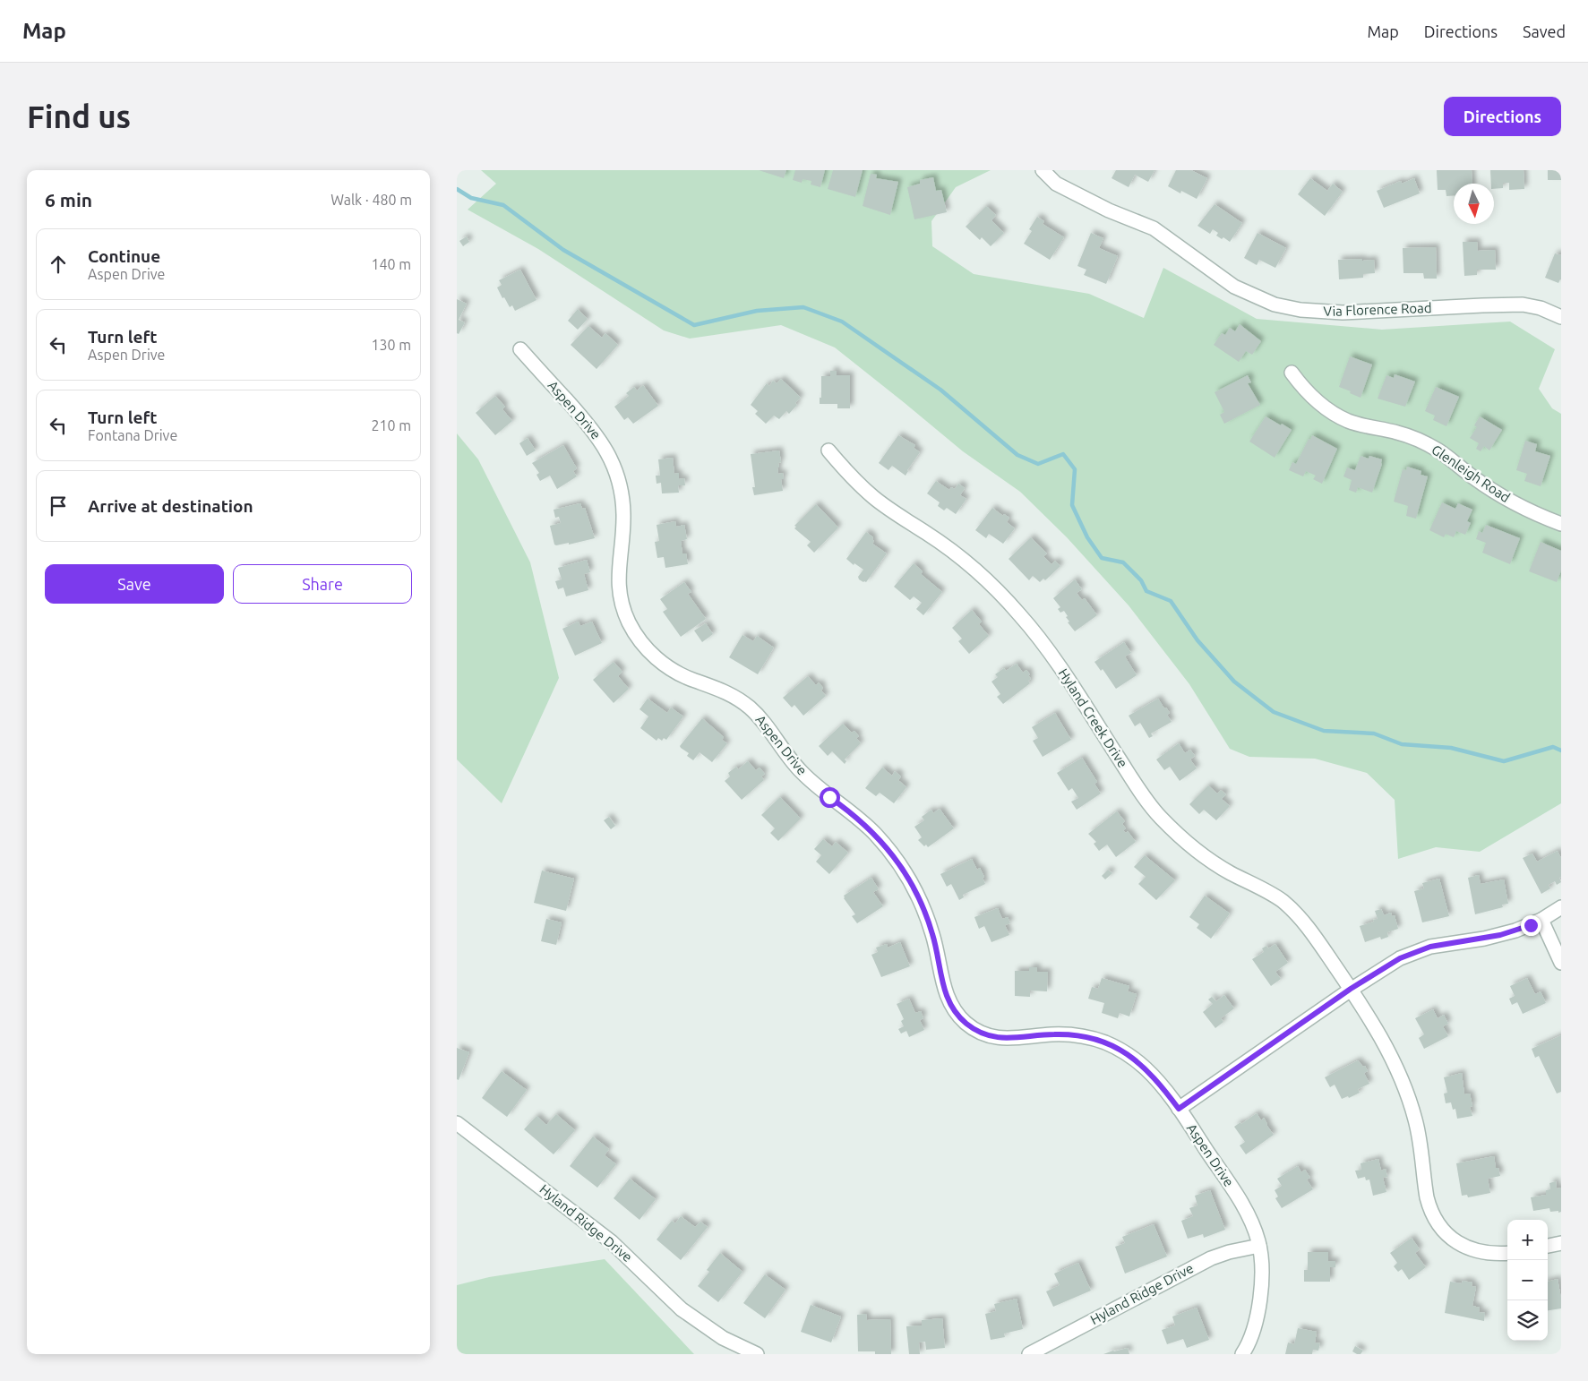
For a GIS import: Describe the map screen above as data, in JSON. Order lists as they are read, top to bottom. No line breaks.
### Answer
{"streets":{"street":["Via Florence Road","Aspen Drive","Glenleigh Road","Hyland Creek Drive","Hyland Ridge Drive"]},"crossings":[["Aspen Drive","Hyland Ridge Drive"]],"north":"bottom","page":{"header":"Map","nav":["Map","Directions","Saved"],"buttons":["Directions",["Save","Share"]],"title":"Find us","heading":["6 min","Walk · 480 m"],"list":[["Continue","Aspen Drive","140 m"],["Turn left","Aspen Drive","130 m"],["Turn left","Fontana Drive","210 m"],"Arrive at destination"],"map_buttons":["+","−"]}}
